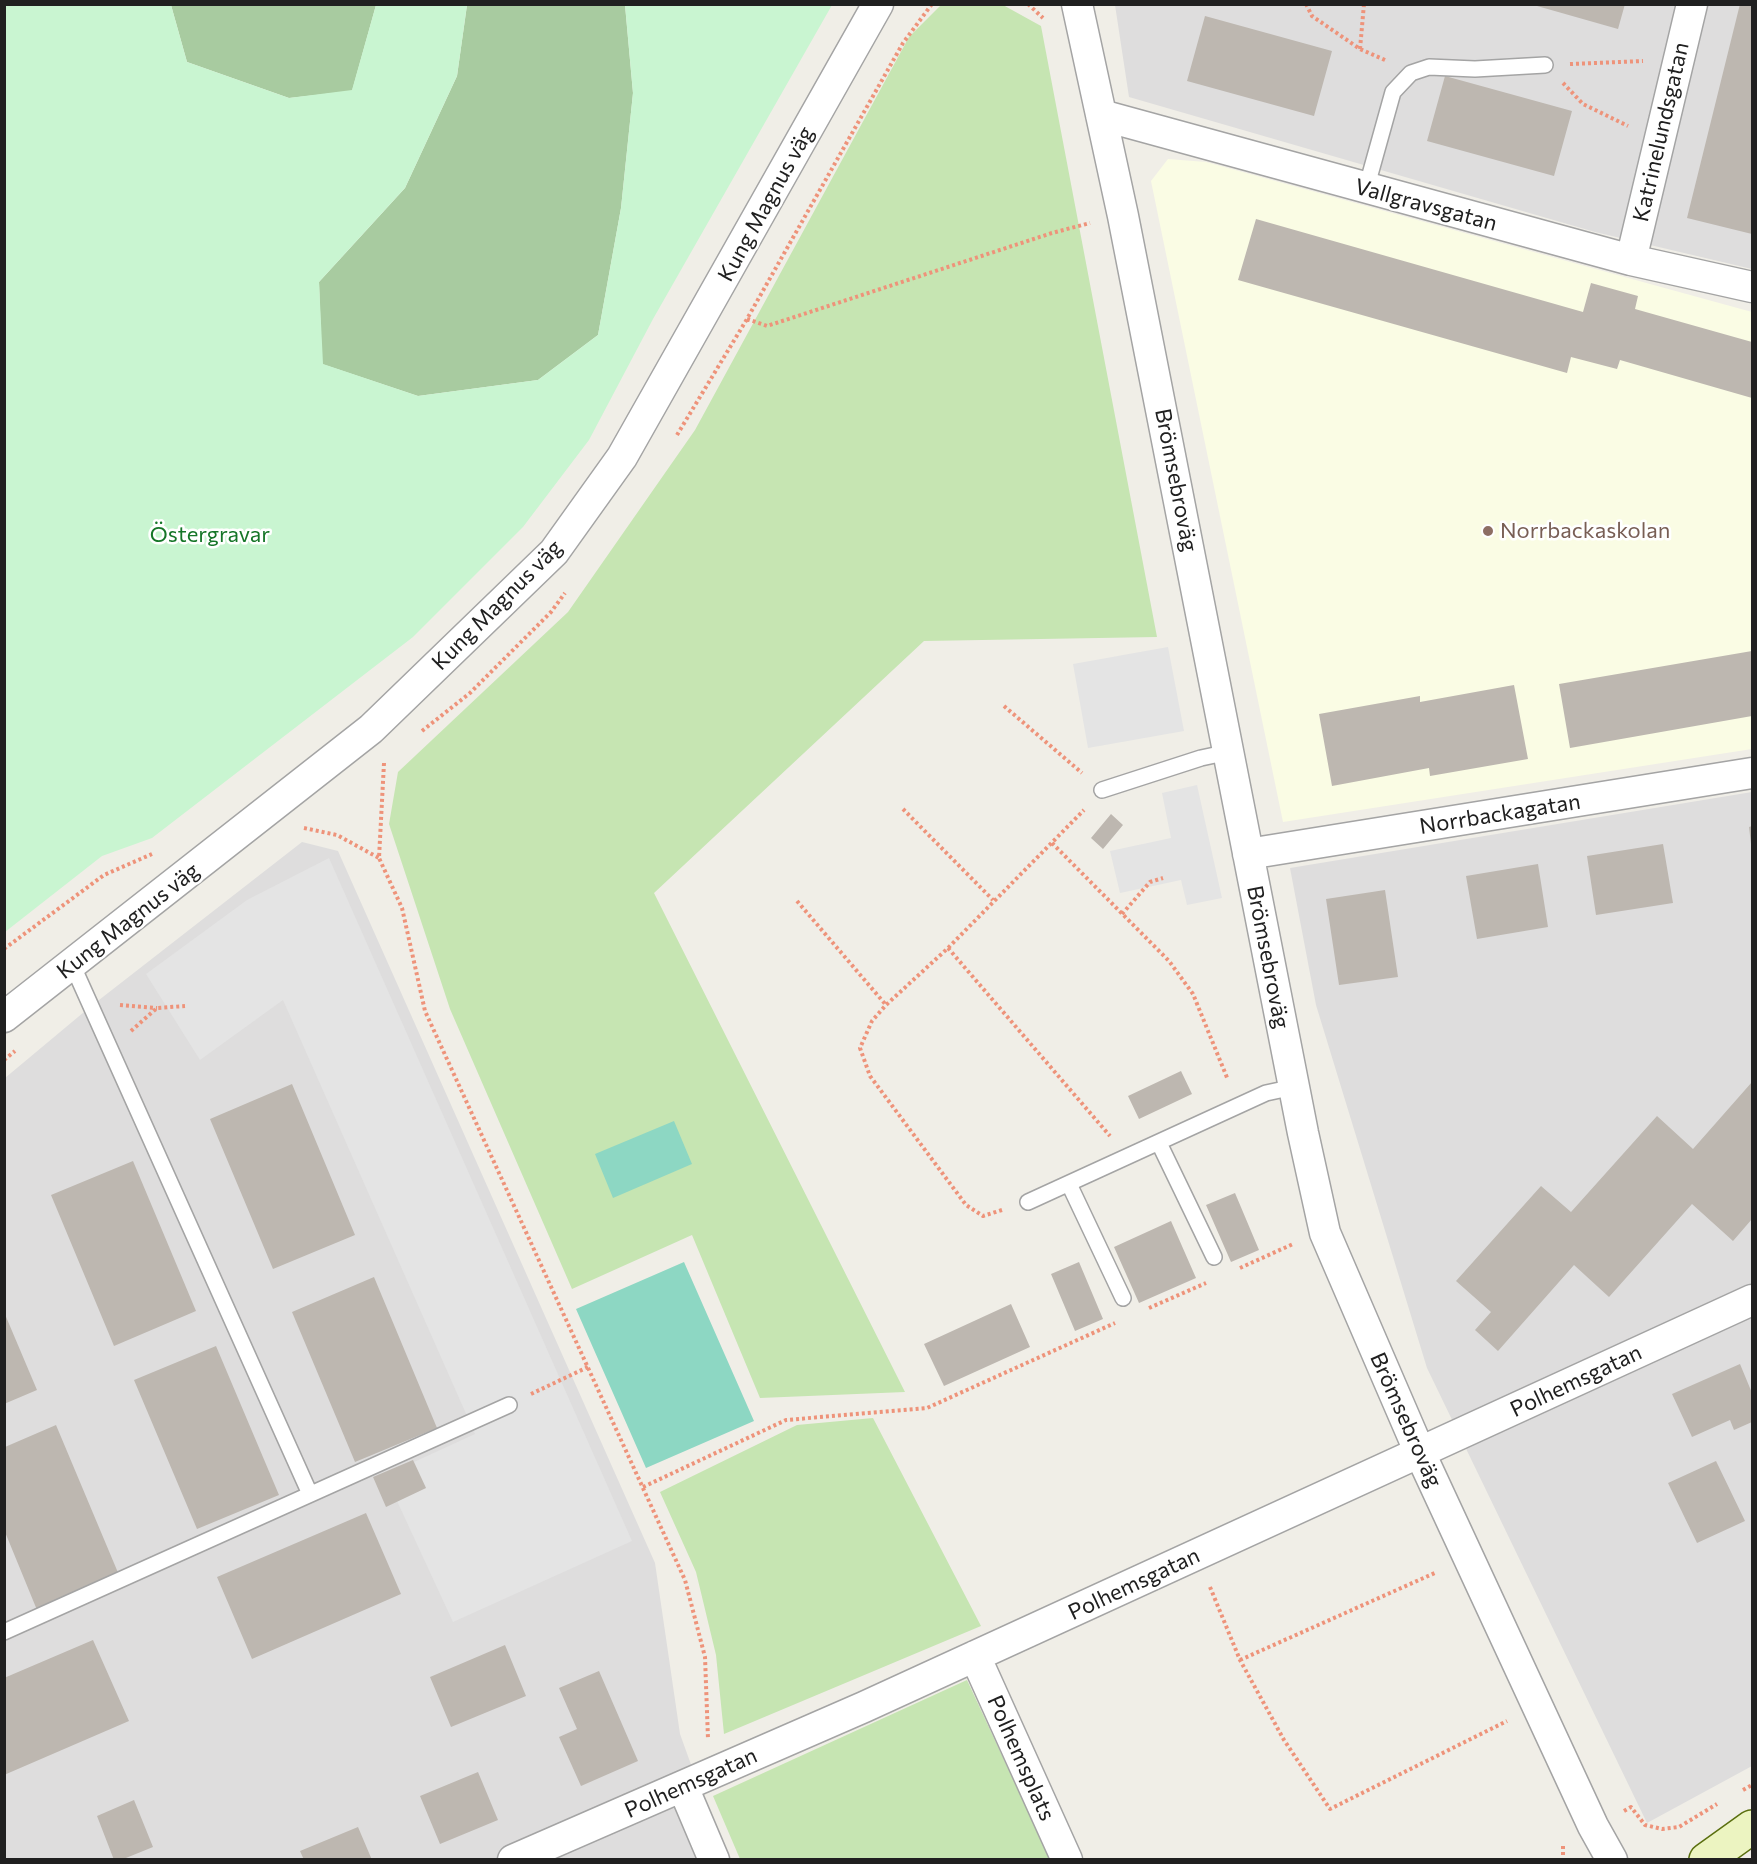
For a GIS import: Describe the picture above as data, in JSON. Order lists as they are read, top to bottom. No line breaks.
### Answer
{"streets":{"street":["Katrinelundsgatan","Kung Magnus väg","Vallgravsgatan","Brömsebroväg","Norrbackagatan","Polhemsgatan","Polhemsplats"]},"crossings":[["Katrinelundsgatan","Vallgravsgatan"],["Vallgravsgatan","Brömsebroväg"],["Brömsebroväg","Norrbackagatan"],["Brömsebroväg","Polhemsgatan"],["Polhemsgatan","Polhemsplats"]],"parks":["Östergravar"],"places":["Norrbackaskolan"]}
